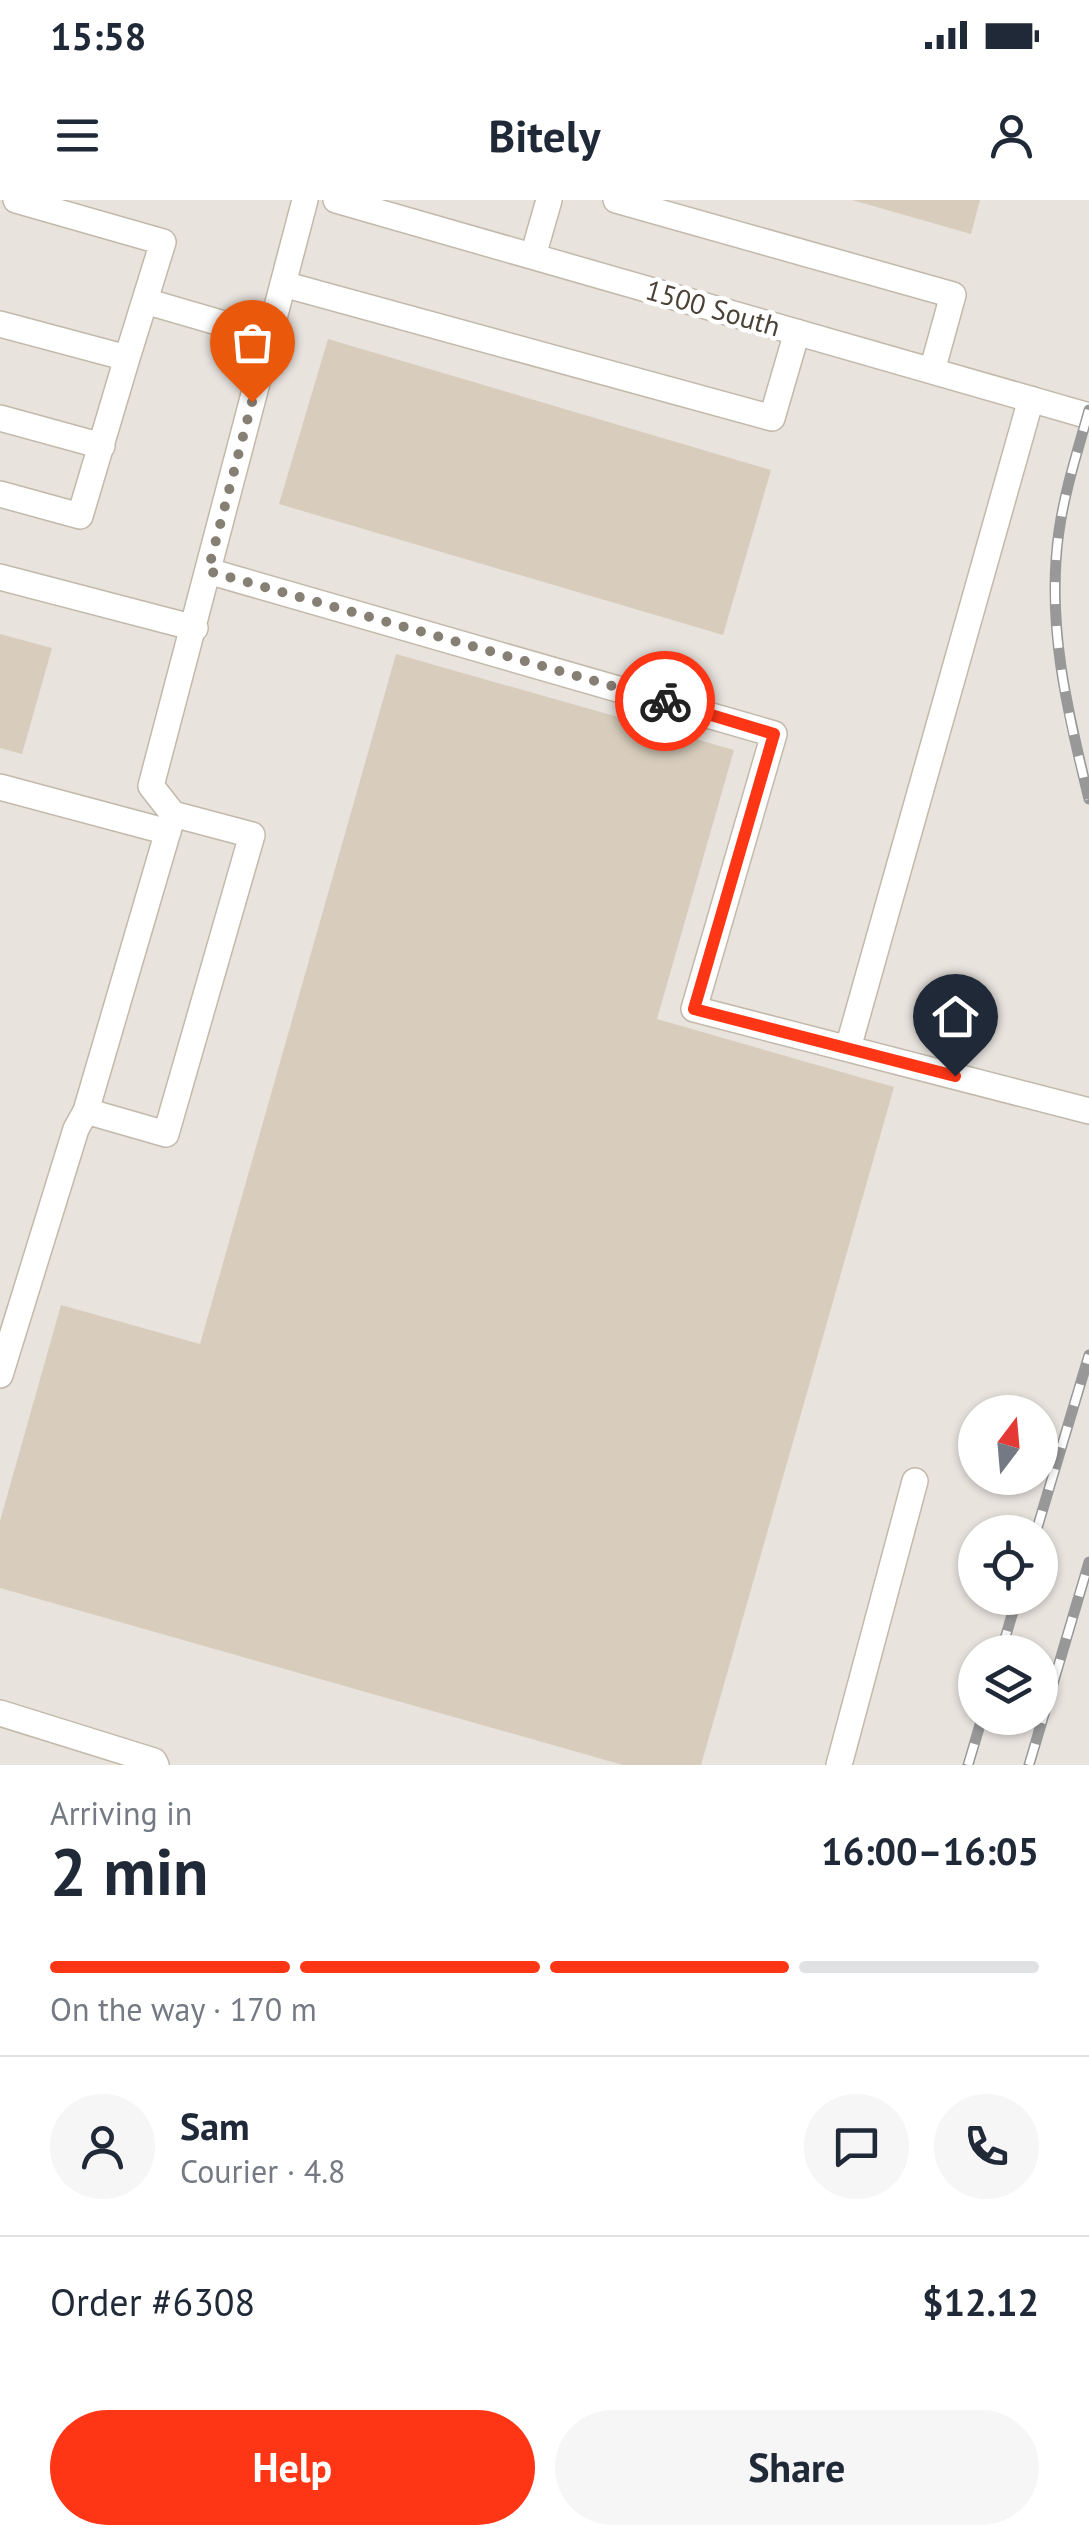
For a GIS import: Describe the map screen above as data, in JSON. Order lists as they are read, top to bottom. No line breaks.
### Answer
{"streets":{"street":["1500 South"]},"north":"top","page":{"status":"15:58","header":"Bitely","heading":["2 min","Arriving in","16:00–16:05"],"panel":["Sam","Courier · 4.8","Order #6308","$12.12"],"bar":"On the way · 170 m","buttons":["Help","Share"]}}
